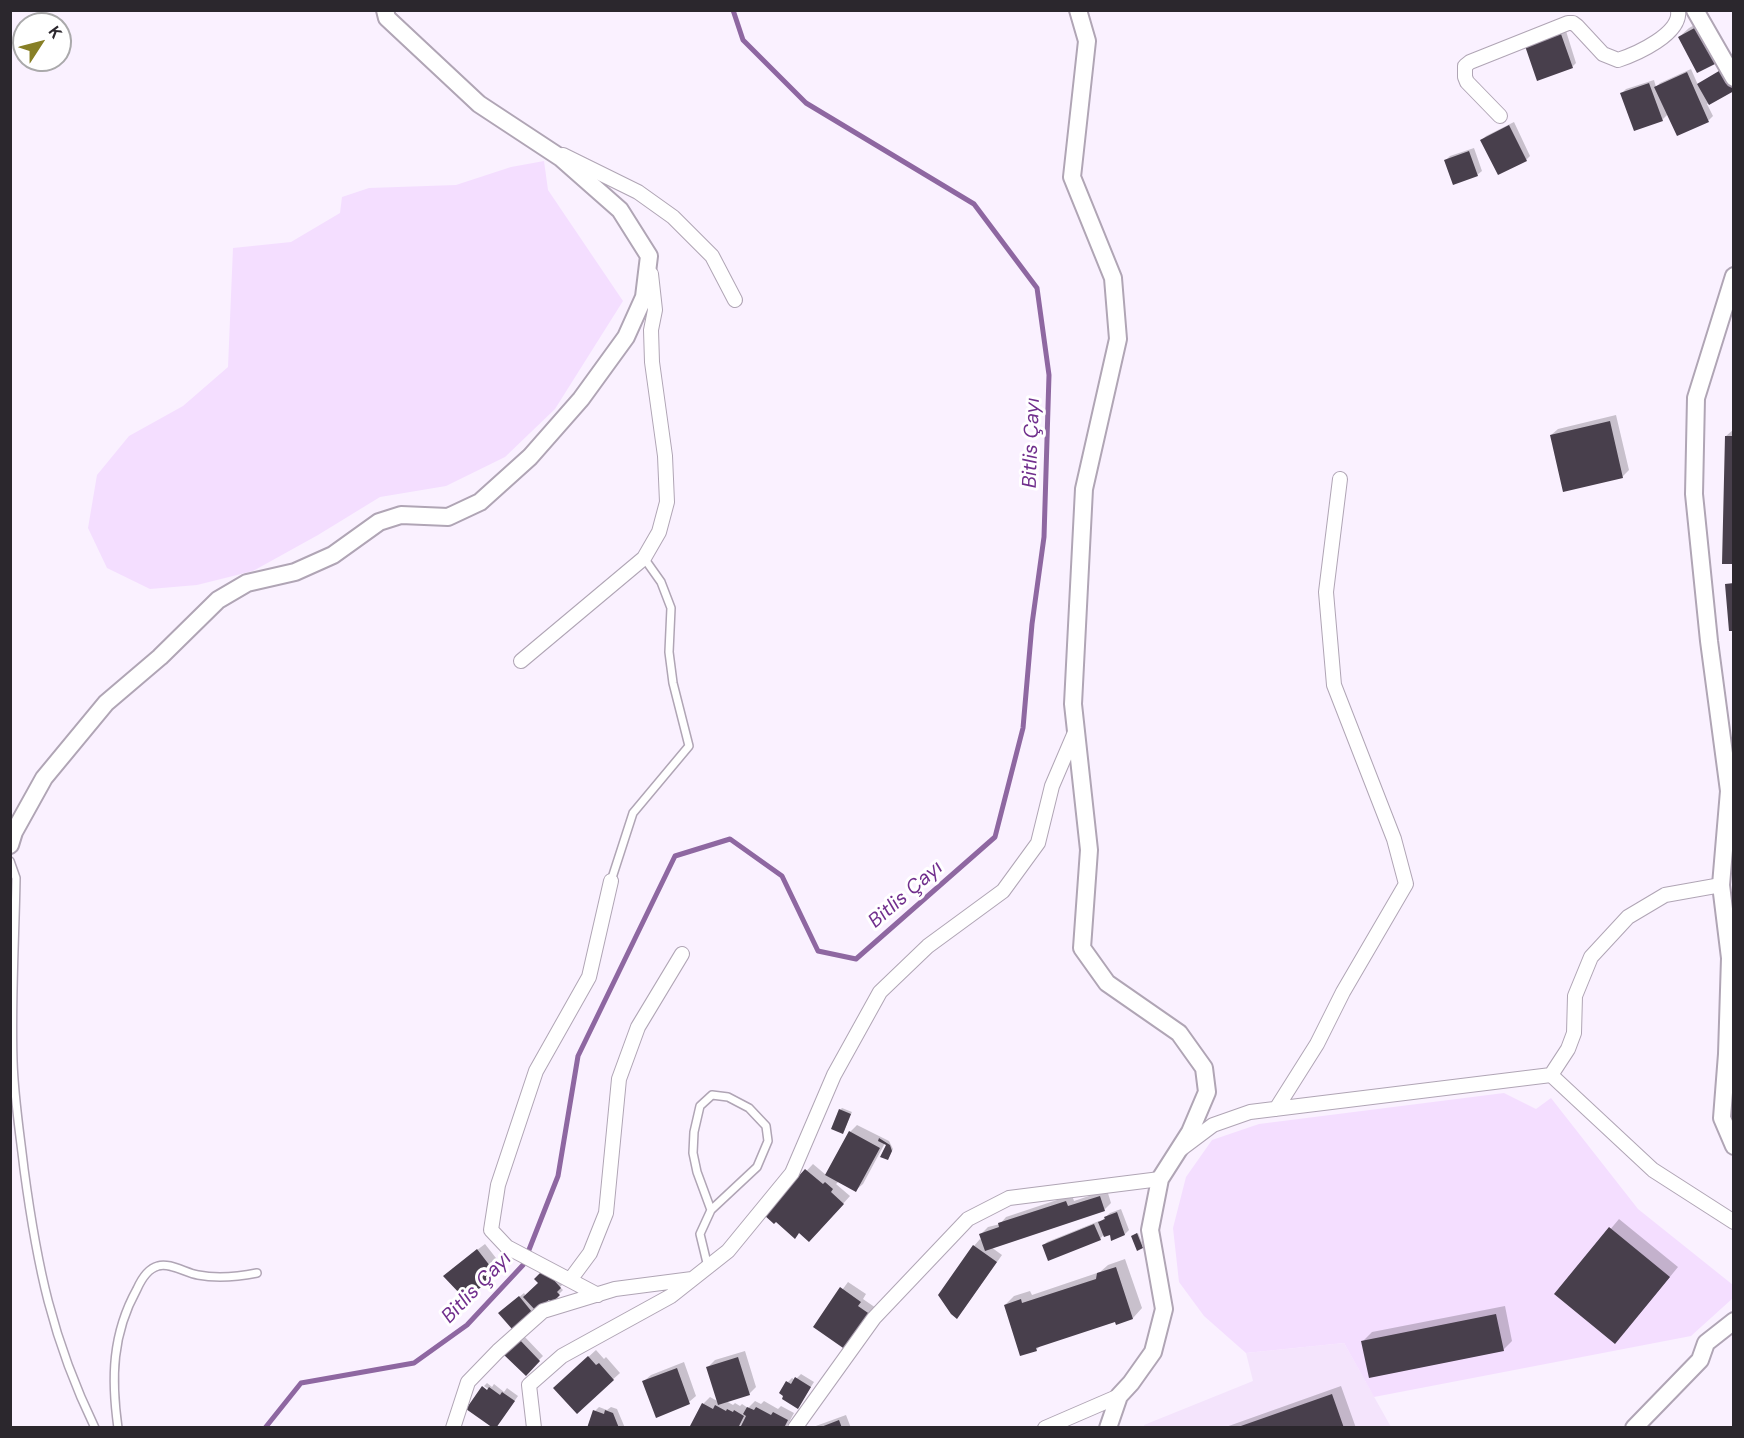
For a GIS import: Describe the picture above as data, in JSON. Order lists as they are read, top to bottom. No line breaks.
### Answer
{"water":["Bitlis Çayı"],"north":"top right"}
